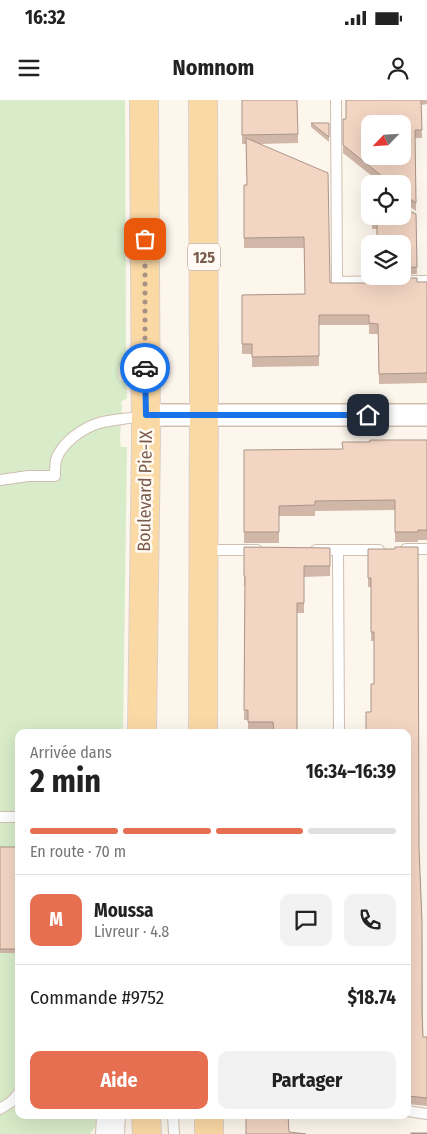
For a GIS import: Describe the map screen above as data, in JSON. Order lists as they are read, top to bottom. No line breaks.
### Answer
{"streets":{"main road":["125","Boulevard Pie-IX"]},"north":"bottom left","page":{"status":"16:32","header":"Nomnom","heading":["2 min","Arrivée dans","16:34–16:39"],"panel":["Moussa","Livreur · 4.8","Commande #9752","$18.74"],"bar":"En route · 70 m","round":"M","buttons":["Aide","Partager"]}}
